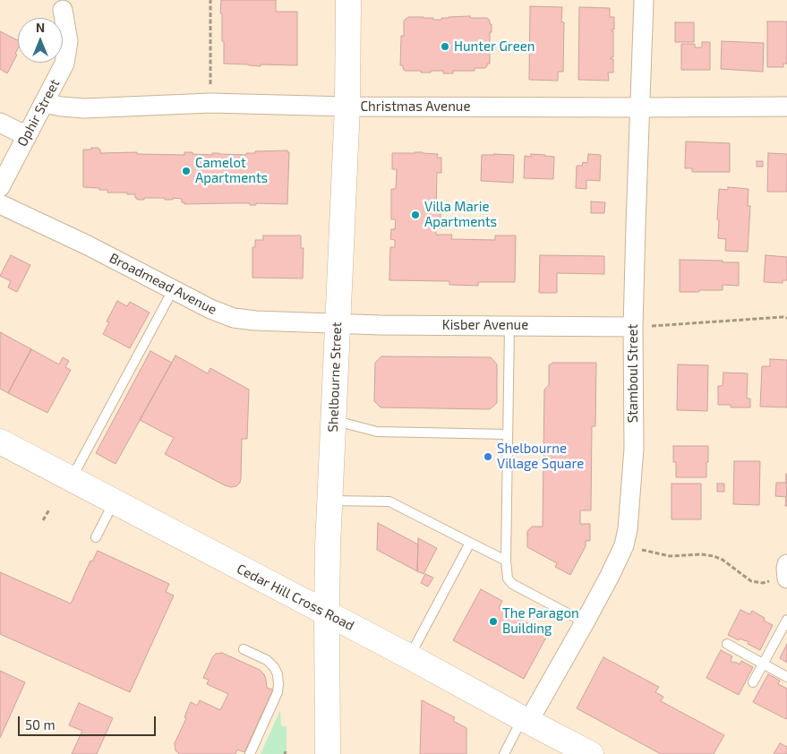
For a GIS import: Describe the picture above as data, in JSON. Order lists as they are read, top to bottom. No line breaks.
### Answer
{"streets":{"main road":["Shelbourne Street","Cedar Hill Cross Road"],"street":["Christmas Avenue","Ophir Street","Broadmead Avenue","Kisber Avenue","Stamboul Street"]},"crossings":[["Christmas Avenue","Ophir Street"],["Christmas Avenue","Stamboul Street"],["Christmas Avenue","Shelbourne Street"],["Broadmead Avenue","Kisber Avenue"],["Broadmead Avenue","Shelbourne Street"],["Kisber Avenue","Stamboul Street"],["Kisber Avenue","Shelbourne Street"],["Stamboul Street","Cedar Hill Cross Road"],["Shelbourne Street","Cedar Hill Cross Road"]],"places":["Hunter Green","Camelot Apartments","Villa Marie Apartments","Shelbourne Village Square","The Paragon Building"],"scale_bar":"50 m","north":"top"}
